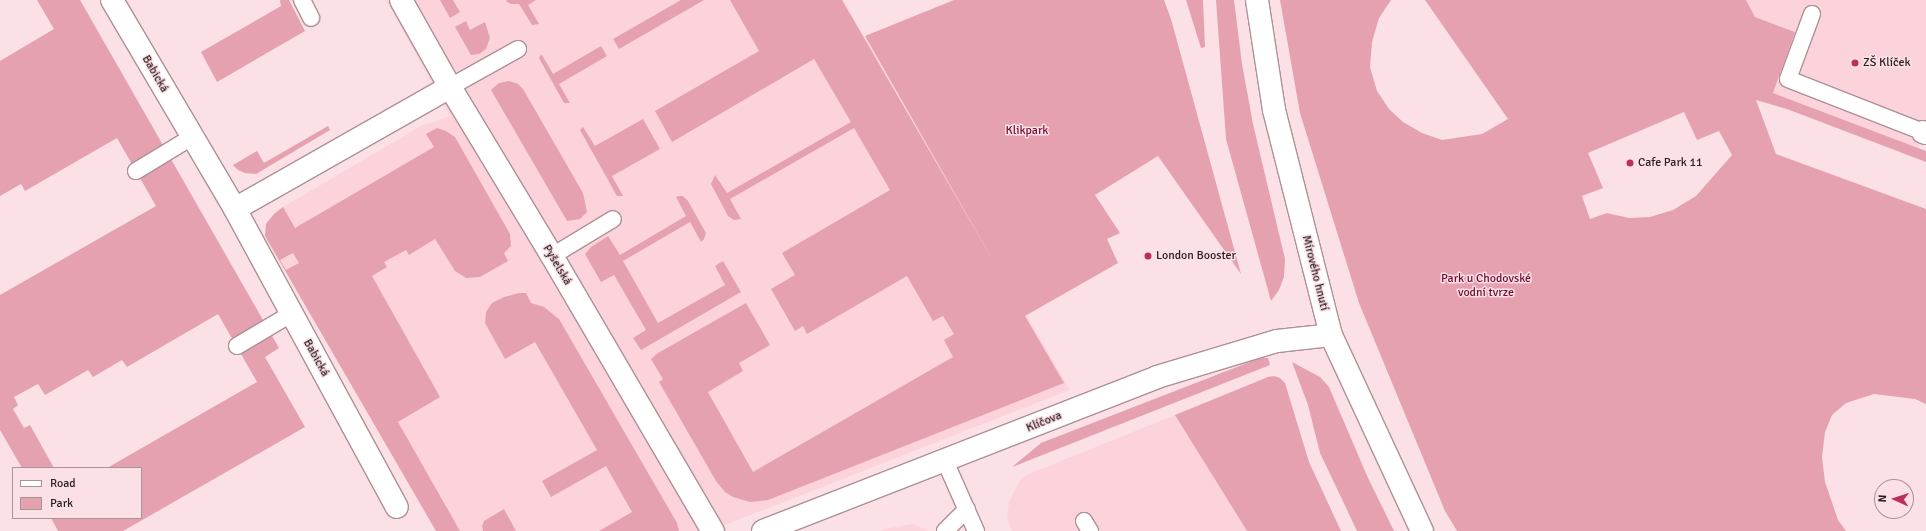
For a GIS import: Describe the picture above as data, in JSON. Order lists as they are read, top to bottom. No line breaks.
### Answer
{"streets":{"street":["Babická","Pyšelská","Mírového hnutí","Klíčova"]},"crossings":[["Mírového hnutí","Klíčova"]],"parks":["Klikpark","Park u Chodovské vodní tvrze"],"places":["ZŠ Klíček","Cafe Park 11","London Booster"],"legend":["Road","Park"],"north":"left"}
